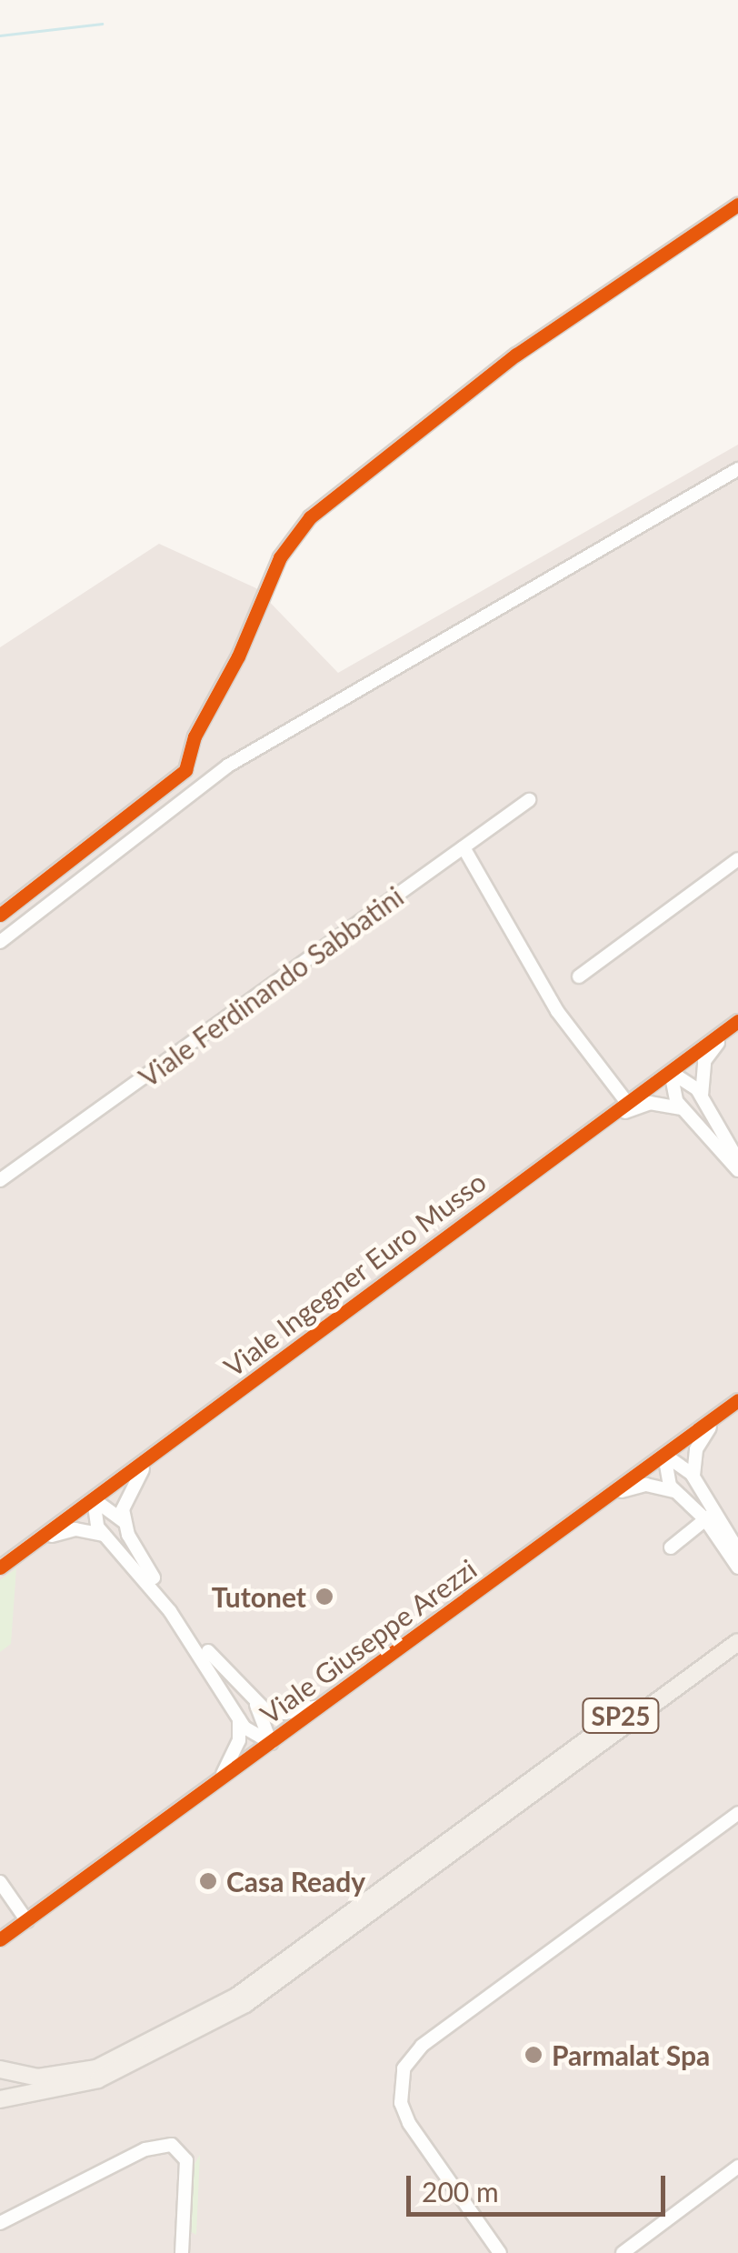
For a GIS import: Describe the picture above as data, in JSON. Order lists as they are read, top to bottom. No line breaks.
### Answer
{"streets":{"main road":["SP25"],"street":["Viale Ferdinando Sabbatini","Viale Ingegner Euro Musso","Viale Giuseppe Arezzi"]},"places":["Tutonet","Casa Ready","Parmalat Spa"],"scale_bar":"200 m"}
